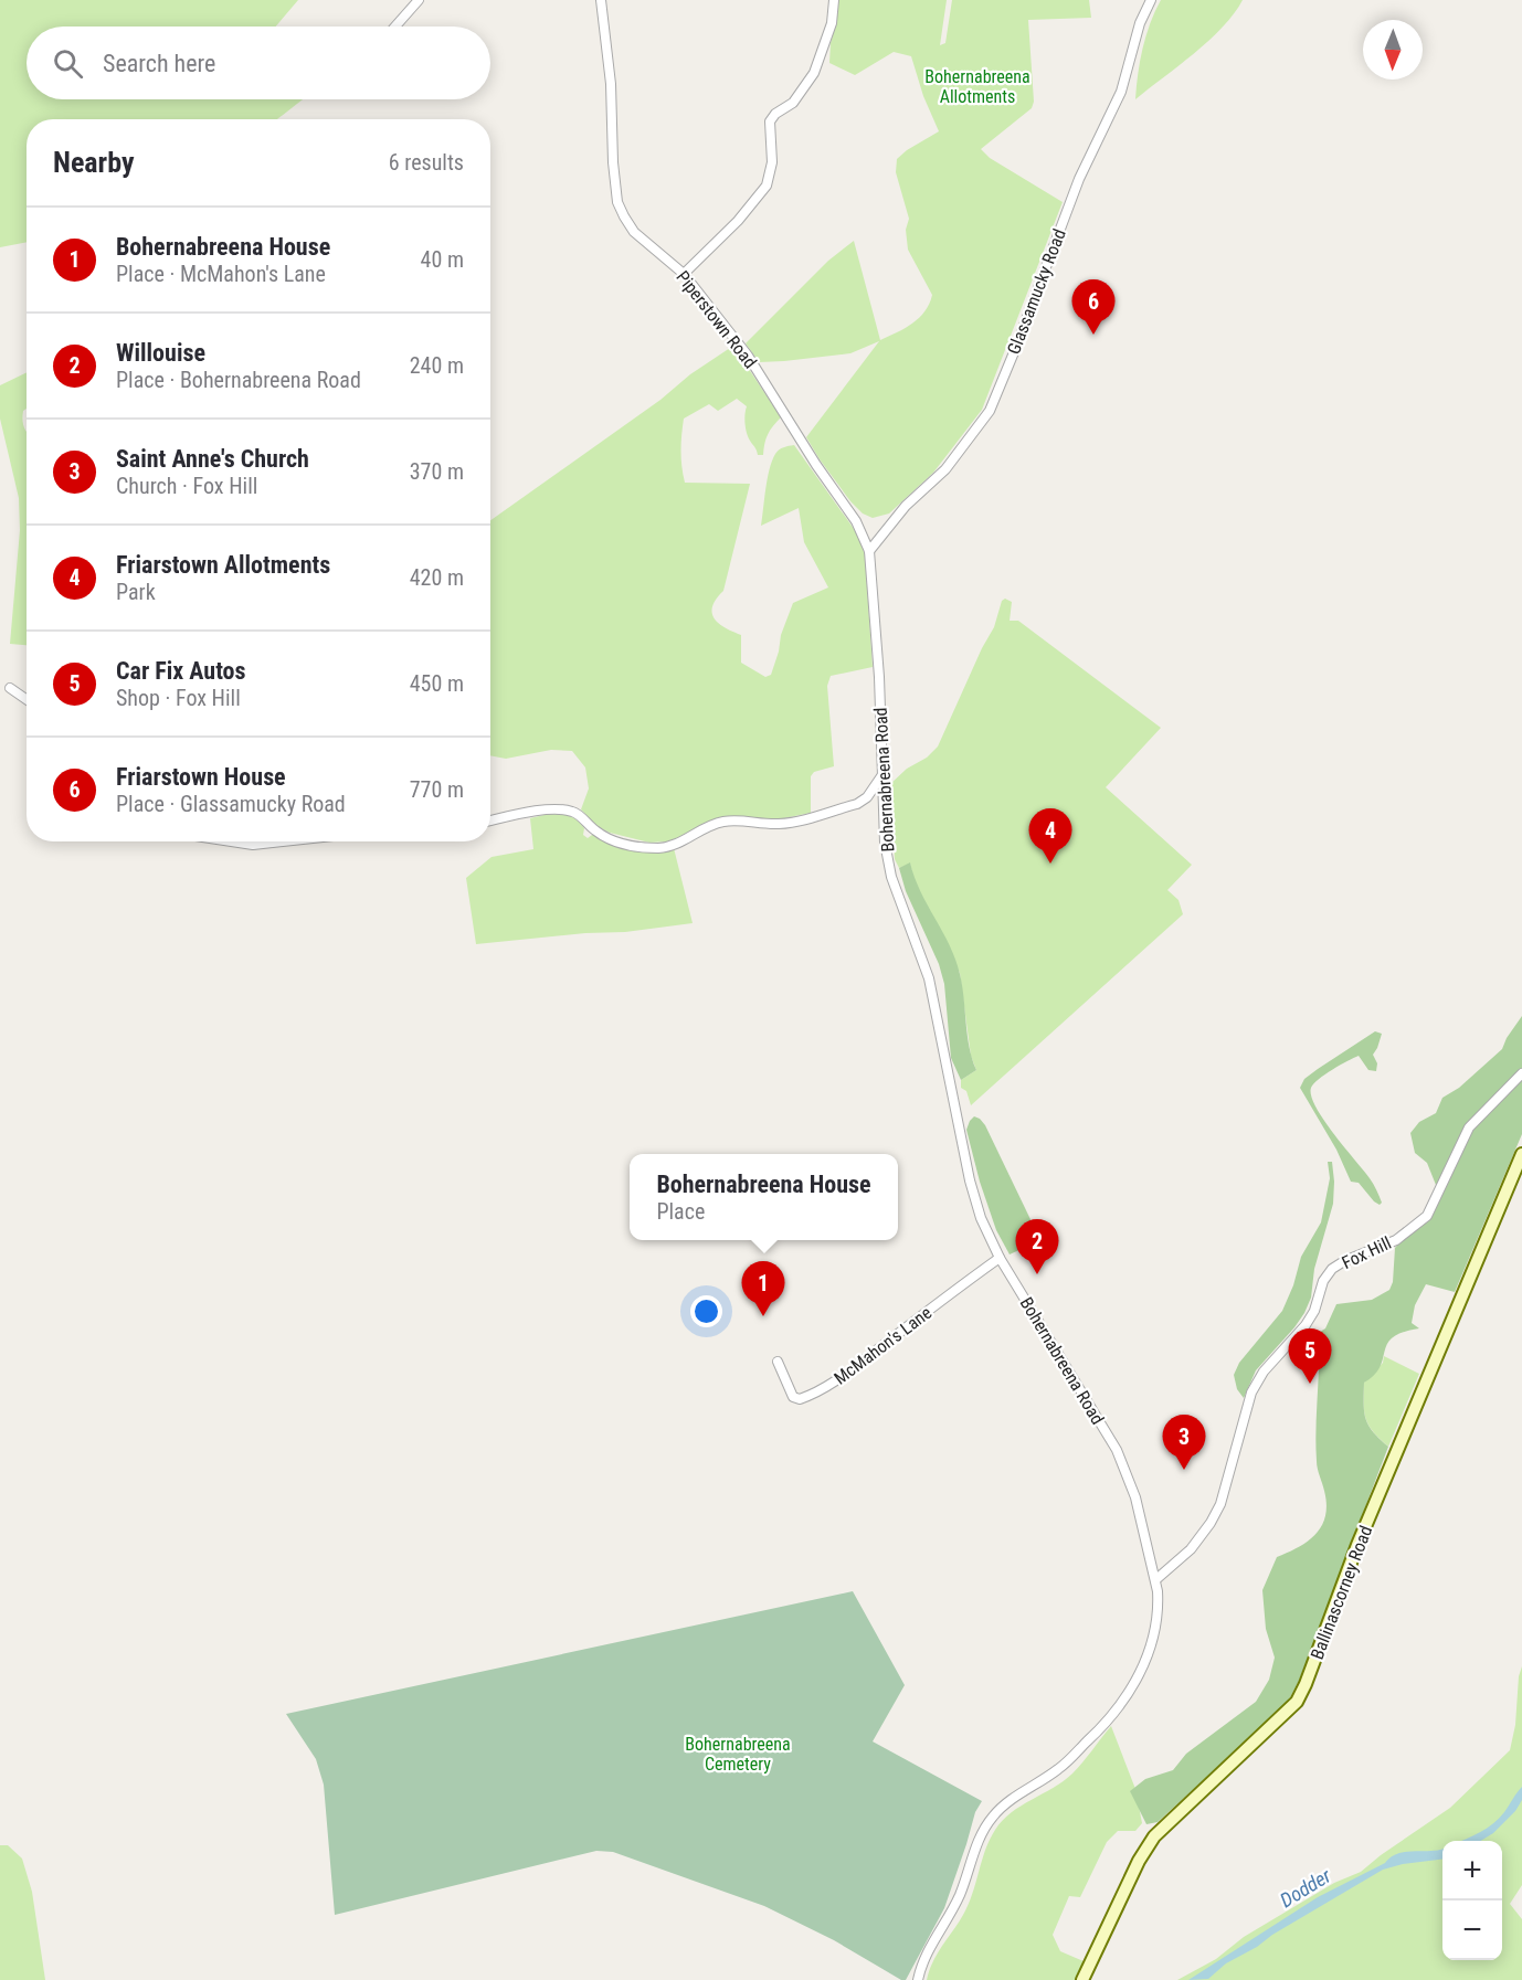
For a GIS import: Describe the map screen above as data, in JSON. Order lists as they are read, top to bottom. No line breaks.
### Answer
{"streets":{"main road":["Ballinascorney Road"],"street":["Glassamucky Road","Piperstown Road","Bohernabreena Road","Fox Hill","McMahon's Lane"]},"crossings":[["Glassamucky Road","Piperstown Road"],["Glassamucky Road","Bohernabreena Road"],["Piperstown Road","Bohernabreena Road"],["Bohernabreena Road","Fox Hill"],["Bohernabreena Road","McMahon's Lane"]],"water":["Dodder"],"parks":["Bohernabreena Allotments","Bohernabreena Cemetery"],"north":"bottom","page":{"search":"Search here","heading":["Nearby","6 results"],"list":[{"mark":"1","name":"Bohernabreena House","note":"Place · McMahon's Lane","value":"40 m"},{"mark":"2","name":"Willouise","note":"Place · Bohernabreena Road","value":"240 m"},{"mark":"3","name":"Saint Anne's Church","note":"Church · Fox Hill","value":"370 m"},{"mark":"4","name":"Friarstown Allotments","note":"Park","value":"420 m"},{"mark":"5","name":"Car Fix Autos","note":"Shop · Fox Hill","value":"450 m"},{"mark":"6","name":"Friarstown House","note":"Place · Glassamucky Road","value":"770 m"}],"pins":["6","4","2","1","5","3"],"popup":["Bohernabreena House","Place"],"map_buttons":["+","−"]}}
